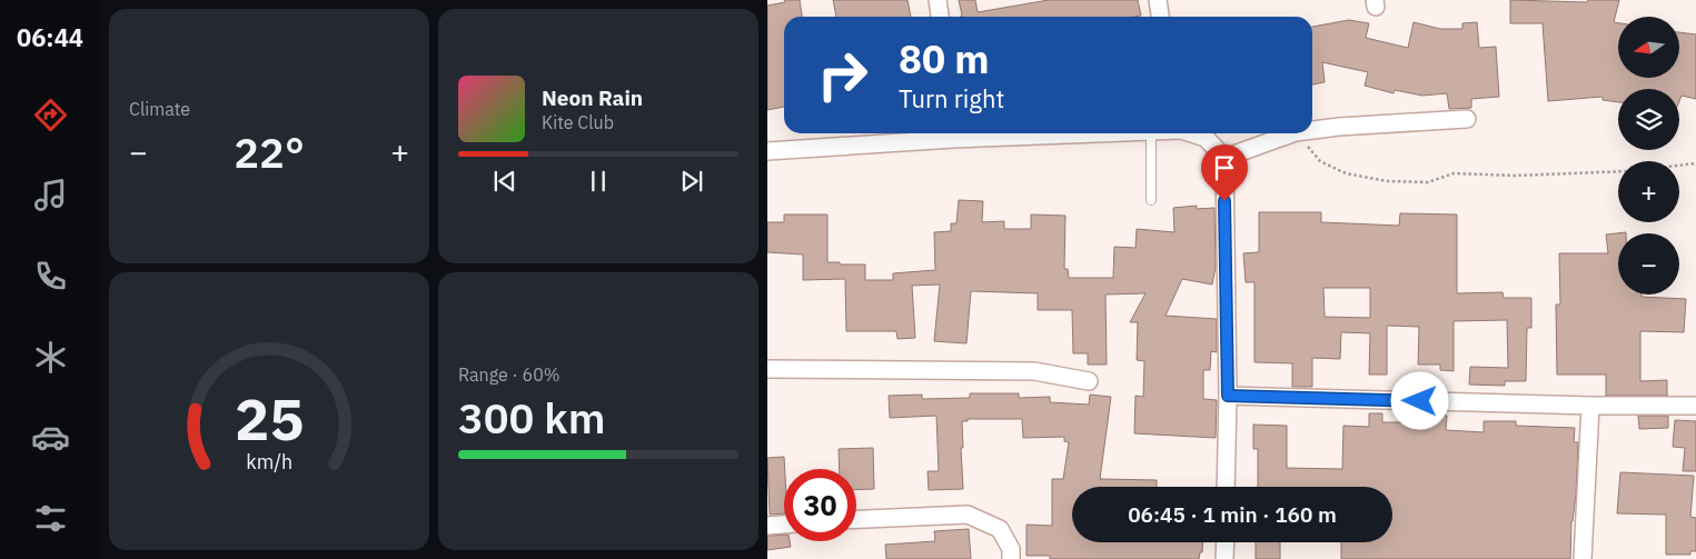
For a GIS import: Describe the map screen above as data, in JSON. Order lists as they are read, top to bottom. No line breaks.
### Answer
{"north":"left","page":{"tabs":"06:44","tile":["Climate",["Range · 60%","300 km"]],"map_buttons":["+","−"],"turn":["80 m","Turn right"],"song":["Neon Rain","Kite Club"],"heat":["−","22°","+"],"limit":"30","trip":"06:45 · 1 min · 160 m","gauge":["25","km/h"]}}
